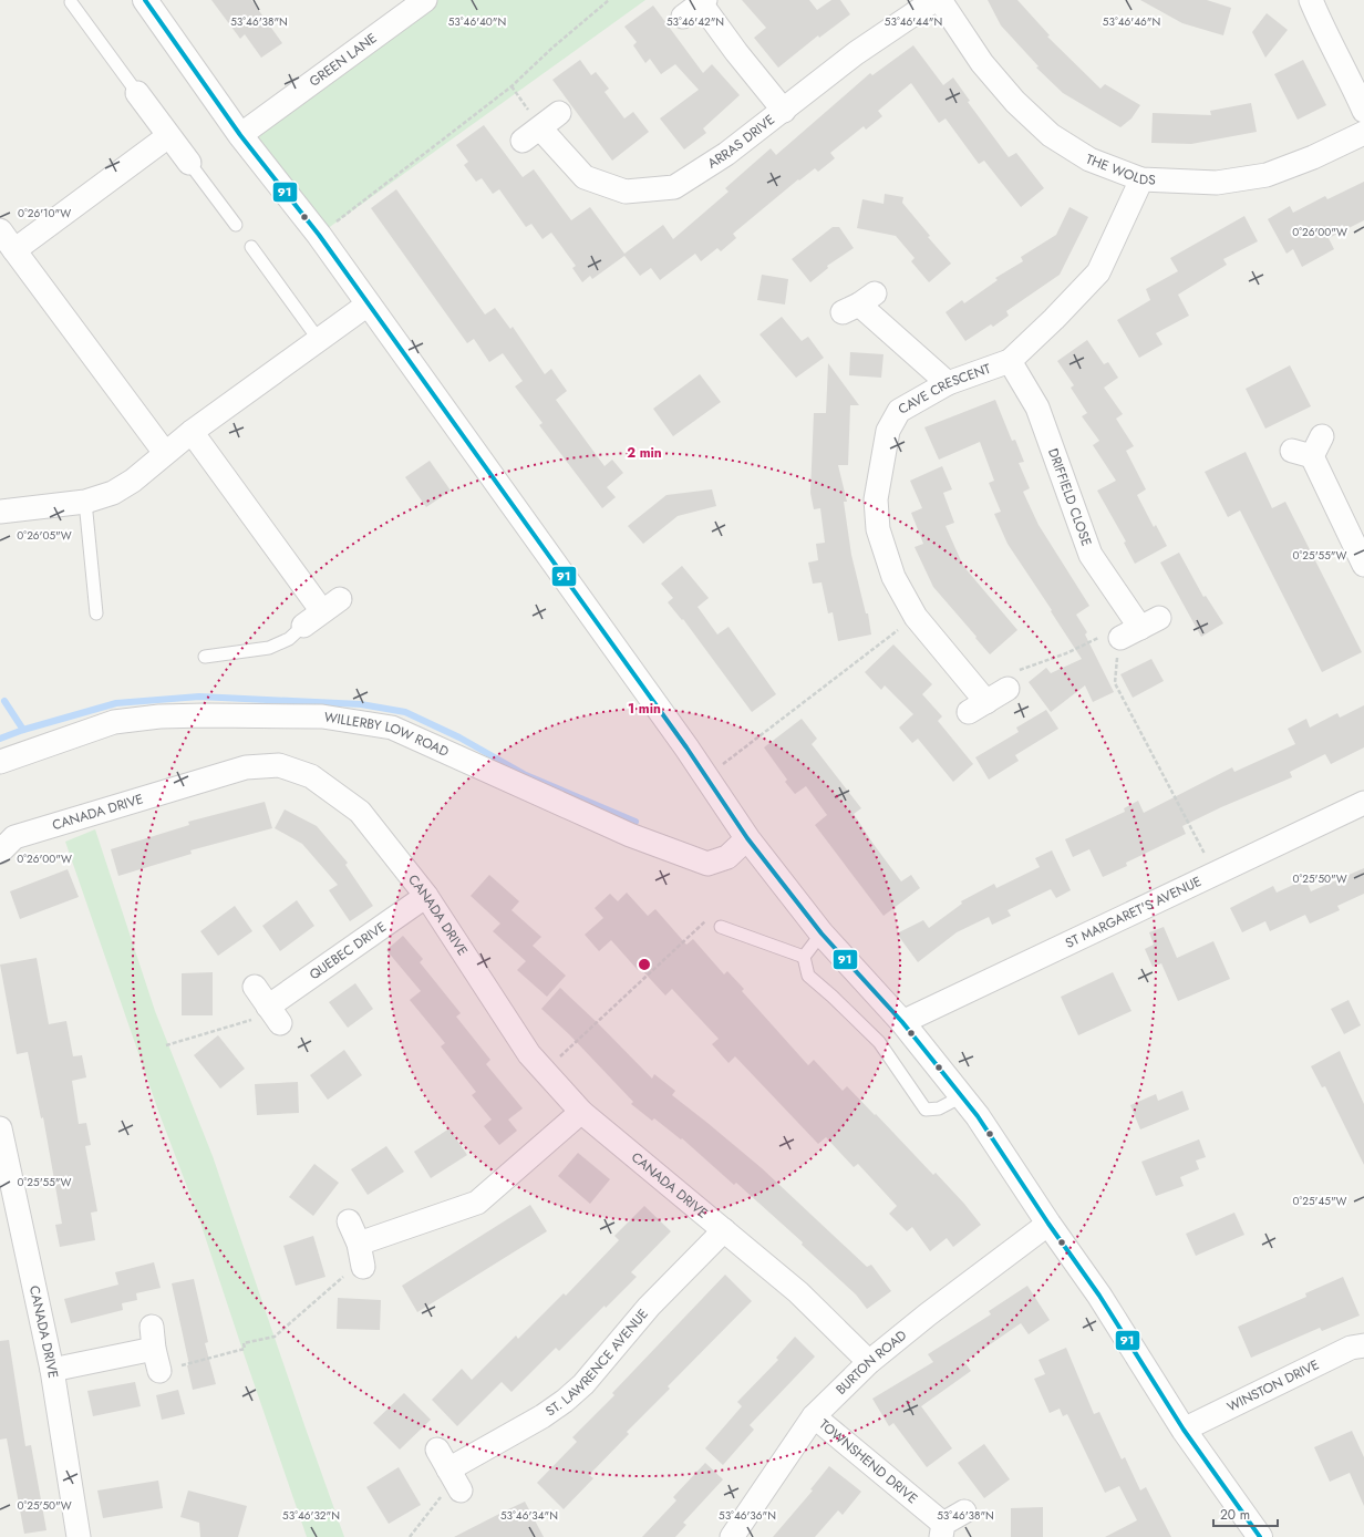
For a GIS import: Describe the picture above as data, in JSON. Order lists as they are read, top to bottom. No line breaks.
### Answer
{"streets":{"street":["GREEN LANE","ARRAS DRIVE","THE WOLDS","CAVE CRESCENT","DRIFFIELD CLOSE","WILLERBY LOW ROAD","CANADA DRIVE","ST MARGARET'S AVENUE","QUEBEC DRIVE","ST. LAWRENCE AVENUE","BURTON ROAD","WINSTON DRIVE","TOWNSHEND DRIVE"]},"crossings":[["THE WOLDS","CAVE CRESCENT"],["CAVE CRESCENT","DRIFFIELD CLOSE"],["CANADA DRIVE","QUEBEC DRIVE"],["CANADA DRIVE","ST. LAWRENCE AVENUE"],["CANADA DRIVE","BURTON ROAD"],["BURTON ROAD","TOWNSHEND DRIVE"]],"lines":["transit line 91"],"scale_bar":"20 m","coordinates":["53°46'38\"N","53°46'40\"N","53°46'42\"N","53°46'44\"N","53°46'46\"N","0°26'10\"W","0°26'00\"W","0°26'05\"W","0°25'55\"W","0°25'50\"W","0°25'45\"W","53°46'32\"N","53°46'34\"N","53°46'36\"N"],"rings":["2 min","1 min"]}
